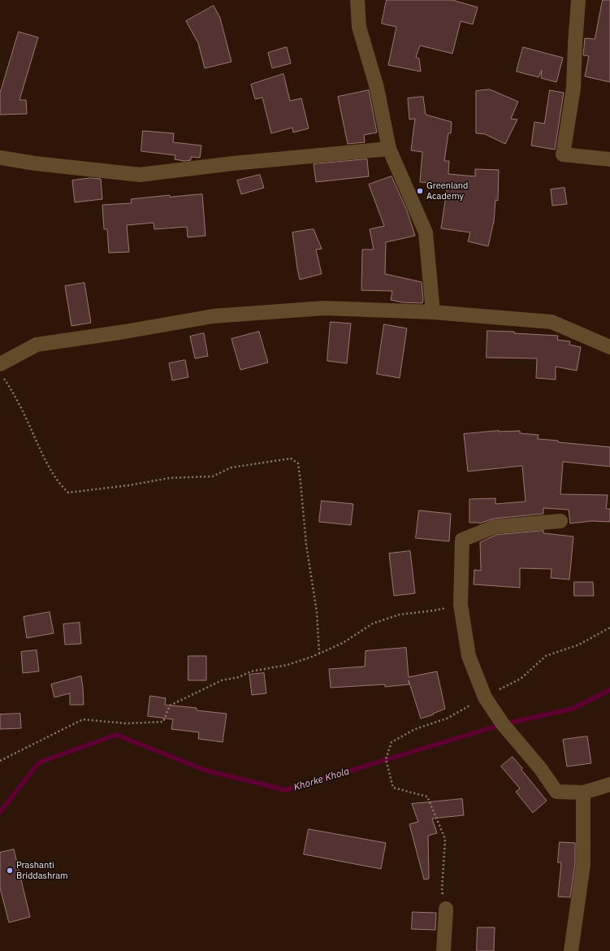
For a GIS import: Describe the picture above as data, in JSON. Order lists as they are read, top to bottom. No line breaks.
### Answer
{"water":["Khorke Khola"],"places":["Greenland Academy","Prashanti Briddashram"]}
